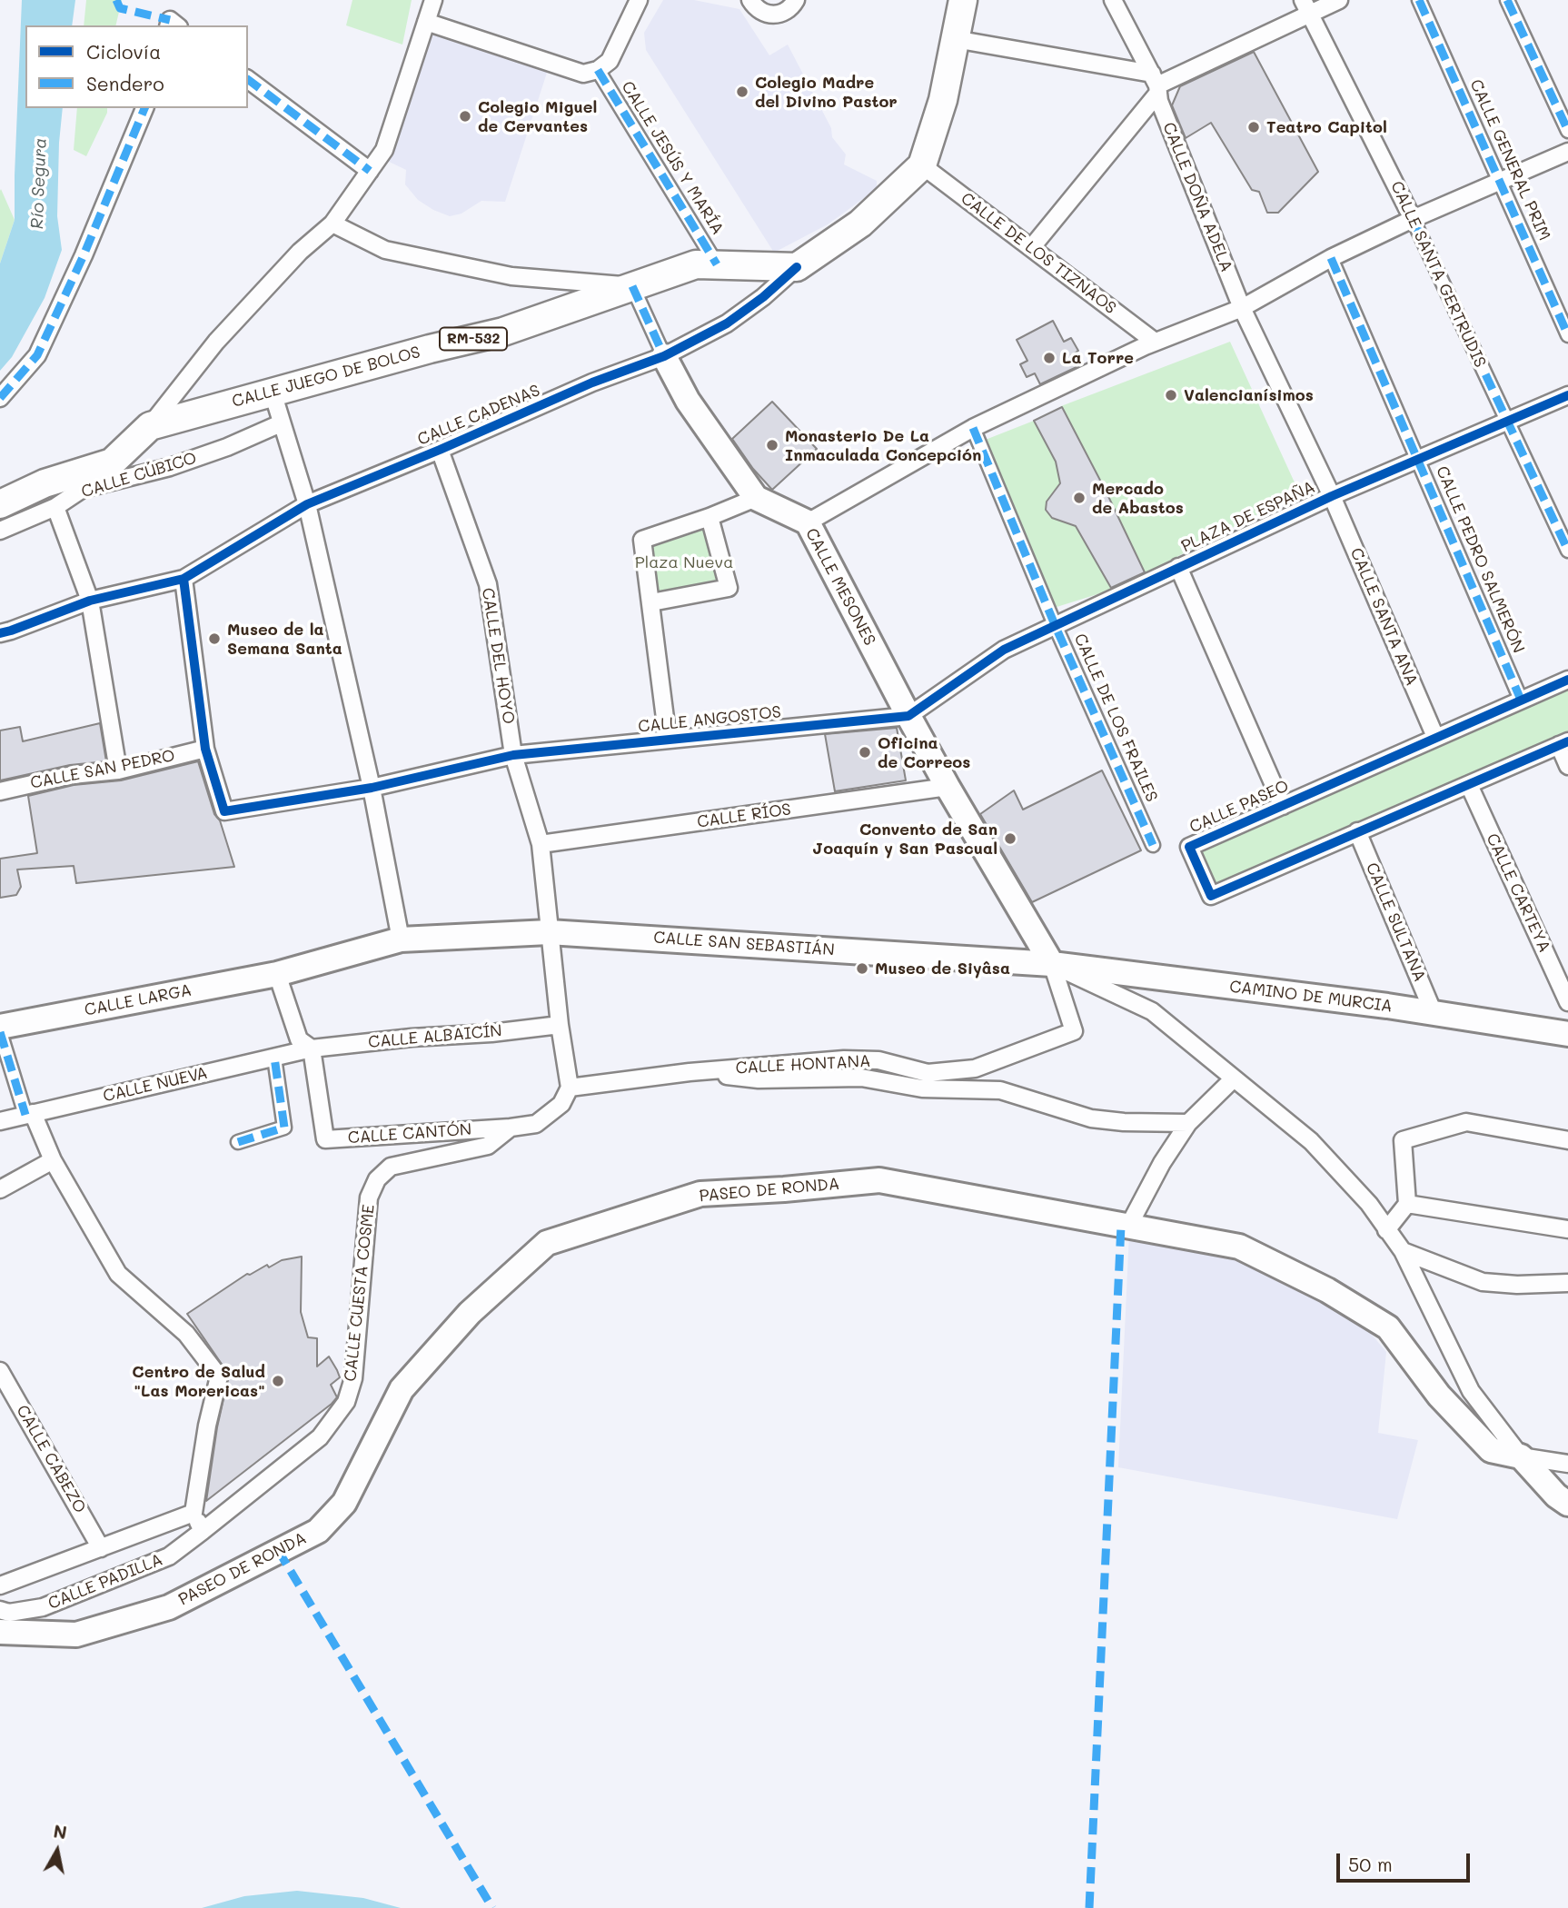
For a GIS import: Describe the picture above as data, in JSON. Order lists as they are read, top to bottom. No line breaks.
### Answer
{"streets":{"main road":["RM-532","CALLE JUEGO DE BOLOS","CALLE MESONES","CALLE SAN SEBASTIÁN","CAMINO DE MURCIA","CALLE LARGA","PASEO DE RONDA"],"street":["CALLE JESÚS Y MARÍA","CALLE GENERAL PRIM","CALLE DOÑA ADELA","CALLE DE LOS TIZNAOS","CALLE SANTA GERTRUDIS","CALLE CADENAS","CALLE CÚBICO","PLAZA DE ESPAÑA","CALLE PEDRO SALMERÓN","CALLE SANTA ANA","CALLE DEL HOYO","CALLE DE LOS FRAILES","CALLE ANGOSTOS","CALLE SAN PEDRO","CALLE PASEO","CALLE RÍOS","CALLE CARTEYA","CALLE SULTANA","CALLE ALBAICÍN","CALLE HONTANA","CALLE NUEVA","CALLE CANTÓN","CALLE CUESTA COSME","CALLE CABEZO","CALLE PADILLA"]},"crossings":[["CALLE JESÚS Y MARÍA","CALLE JUEGO DE BOLOS"],["CALLE DOÑA ADELA","PLAZA DE ESPAÑA"],["RM-532","CALLE JUEGO DE BOLOS"],["CALLE JUEGO DE BOLOS","CALLE CADENAS"],["CALLE CADENAS","CALLE DEL HOYO"],["PLAZA DE ESPAÑA","CALLE MESONES"],["PLAZA DE ESPAÑA","CALLE SANTA ANA"],["PLAZA DE ESPAÑA","CALLE DE LOS FRAILES"],["PLAZA DE ESPAÑA","CALLE ANGOSTOS"],["CALLE PEDRO SALMERÓN","CALLE PASEO"],["CALLE MESONES","CALLE ANGOSTOS"],["CALLE MESONES","CALLE RÍOS"],["CALLE MESONES","CALLE SAN SEBASTIÁN"],["CALLE MESONES","CAMINO DE MURCIA"],["CALLE MESONES","CALLE HONTANA"],["CALLE SANTA ANA","CALLE PASEO"],["CALLE DEL HOYO","CALLE ANGOSTOS"],["CALLE DEL HOYO","CALLE RÍOS"],["CALLE DEL HOYO","CALLE SAN SEBASTIÁN"],["CALLE DEL HOYO","CALLE ALBAICÍN"],["CALLE DEL HOYO","CALLE HONTANA"],["CALLE DEL HOYO","CALLE CUESTA COSME"],["CALLE ANGOSTOS","CALLE SAN PEDRO"],["CALLE PASEO","CALLE CARTEYA"],["CALLE PASEO","CALLE SULTANA"],["CALLE SULTANA","CAMINO DE MURCIA"],["CALLE SAN SEBASTIÁN","CAMINO DE MURCIA"],["CALLE SAN SEBASTIÁN","CALLE LARGA"],["CALLE SAN SEBASTIÁN","CALLE HONTANA"],["CAMINO DE MURCIA","CALLE HONTANA"],["CALLE ALBAICÍN","CALLE NUEVA"],["CALLE ALBAICÍN","CALLE CANTÓN"],["CALLE HONTANA","CALLE CUESTA COSME"],["CALLE NUEVA","CALLE CANTÓN"],["CALLE CANTÓN","CALLE CUESTA COSME"],["CALLE CUESTA COSME","CALLE PADILLA"]],"water":["Río Segura"],"parks":["Plaza Nueva"],"places":["Colegio Madre del Divino Pastor","Colegio Miguel de Cervantes","Teatro Capitol","La Torre","Valencianísimos","Monasterio De La Inmaculada Concepción","Mercado de Abastos","Museo de la Semana Santa","Oficina de Correos","Convento de San Joaquín y San Pascual","Museo de Siyâsa","Centro de Salud \"Las Morericas\""],"legend":["Ciclovía","Sendero"],"scale_bar":"50 m","north":"top"}
